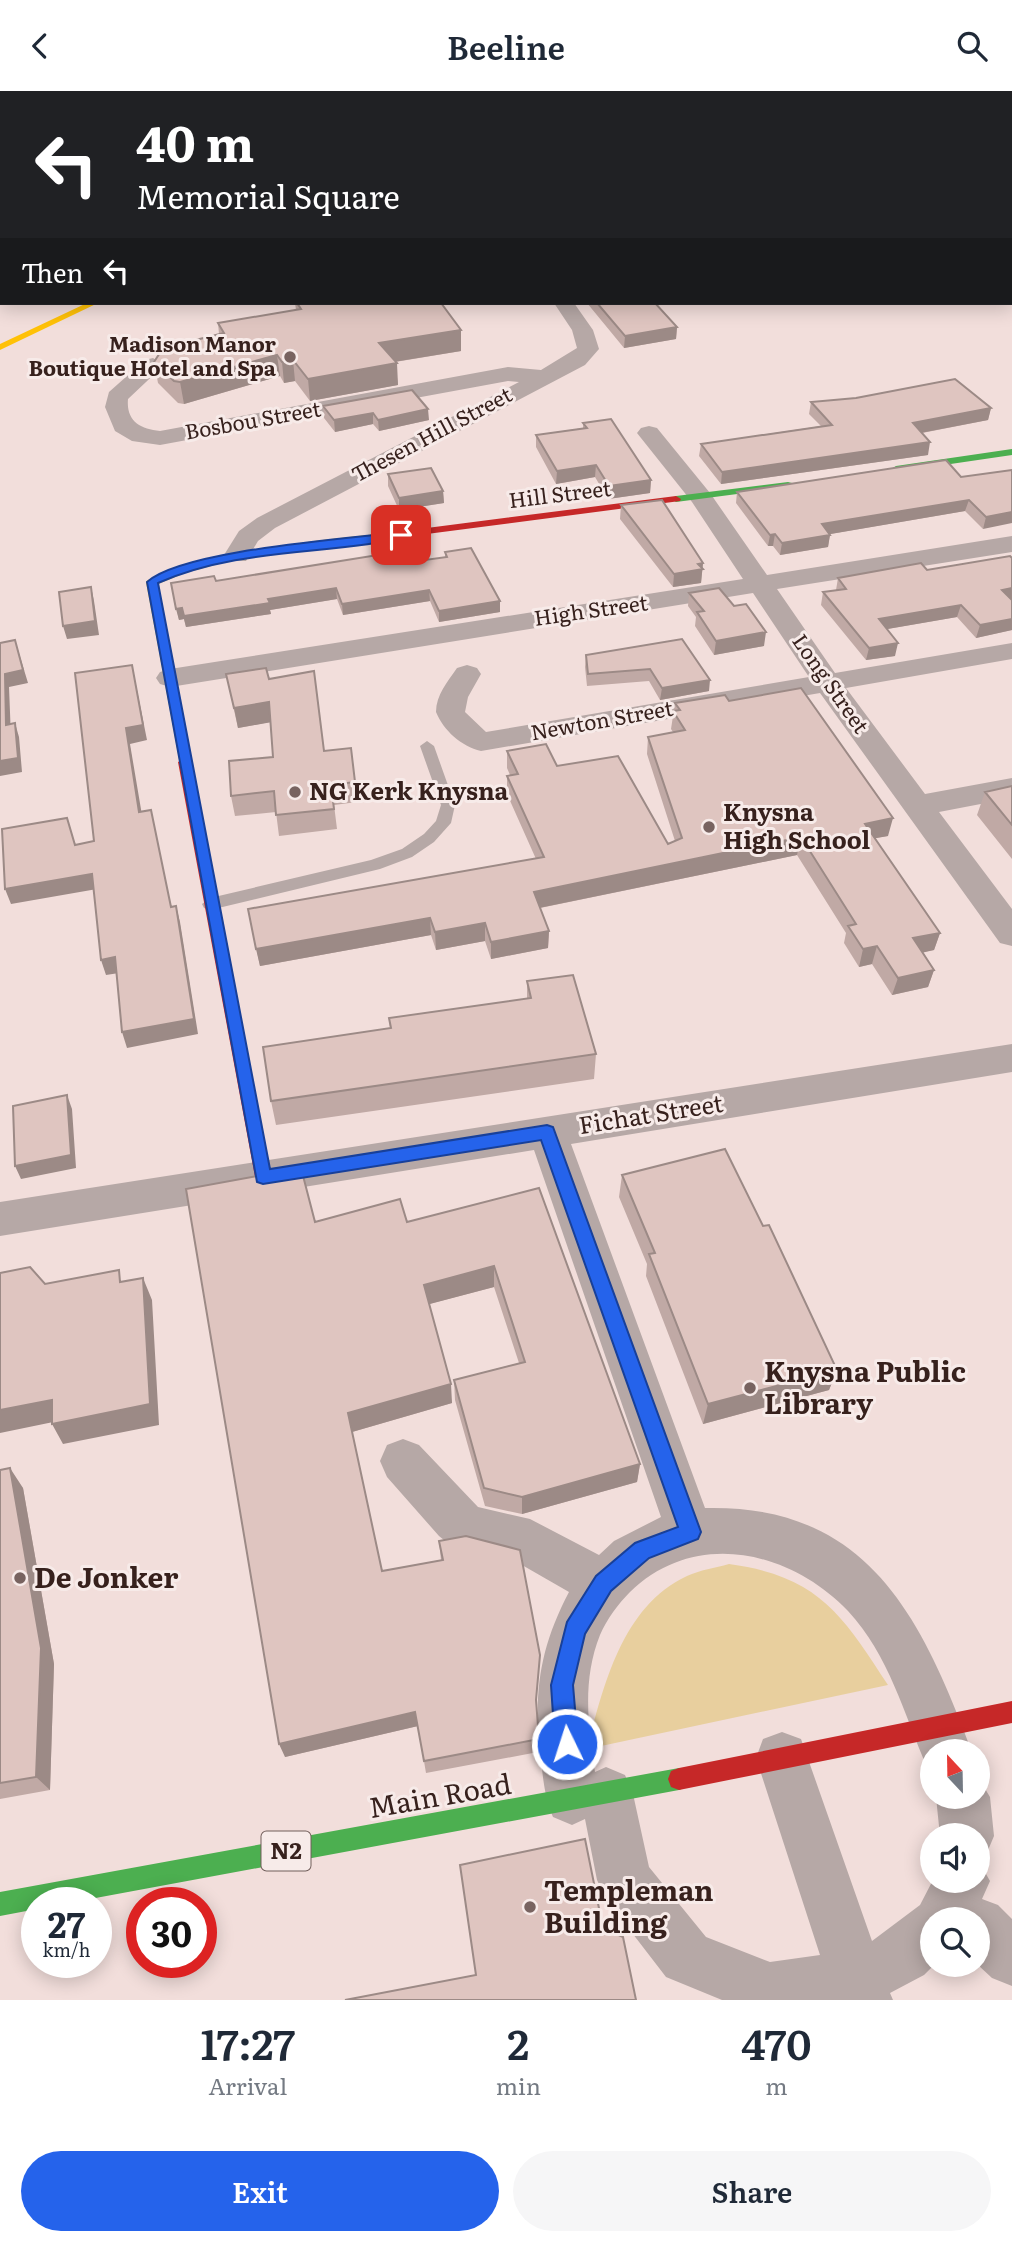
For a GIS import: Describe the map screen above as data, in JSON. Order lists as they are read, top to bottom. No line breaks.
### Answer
{"streets":{"main road":["Hill Street","Main Road","N2"],"street":["Bosbou Street","Thesen Hill Street","High Street","Long Street","Newton Street","Fichat Street"]},"crossings":[["Bosbou Street","Thesen Hill Street"],["Thesen Hill Street","Hill Street"],["Hill Street","High Street"],["Hill Street","Long Street"],["High Street","Long Street"],["Long Street","Newton Street"]],"places":["Madison Manor Boutique Hotel and Spa","NG Kerk Knysna","Knysna High School","Knysna Public Library","De Jonker","Templeman Building"],"north":"top","page":{"header":"Beeline","turn":["40 m","Memorial Square"],"then":"Then","speed":"27 km/h","limit":"30","eta":["17:27","Arrival","2","min","470","m"],"buttons":["Exit","Share"]}}
